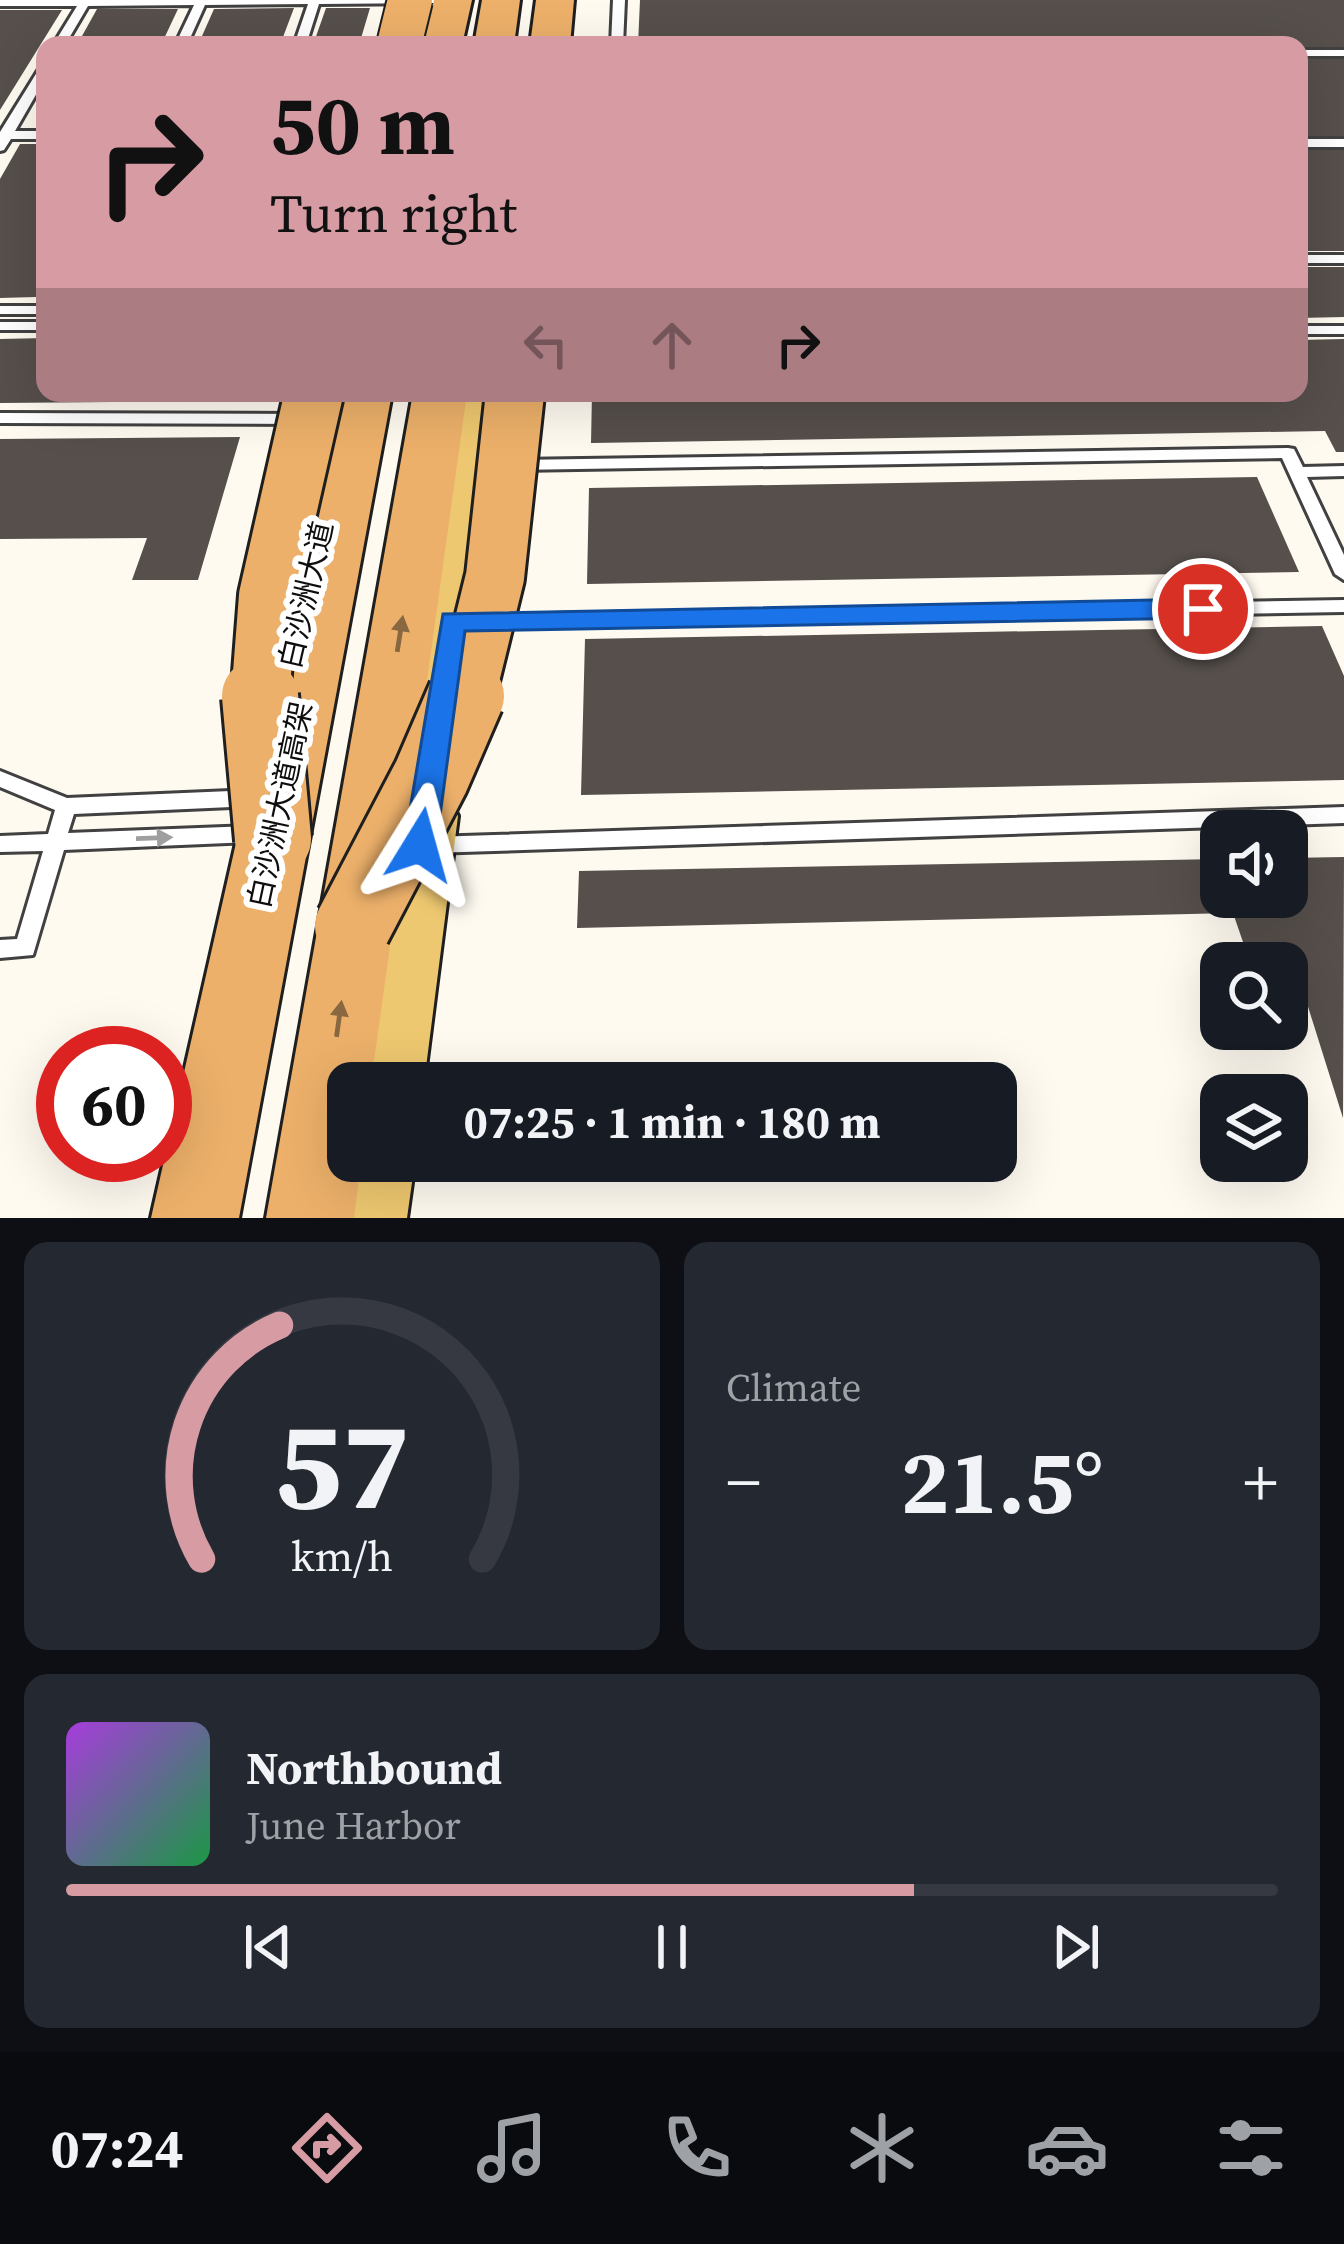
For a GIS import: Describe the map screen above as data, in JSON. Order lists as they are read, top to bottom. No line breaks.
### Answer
{"streets":{"highway":["白沙洲大道高架"]},"page":{"turn":["50 m","Turn right"],"limit":"60","trip":"07:25 · 1 min · 180 m","tile":"Climate","heat":["−","21.5°","+"],"song":["Northbound","June Harbor"],"tabs":"07:24","gauge":["57","km/h"]}}
